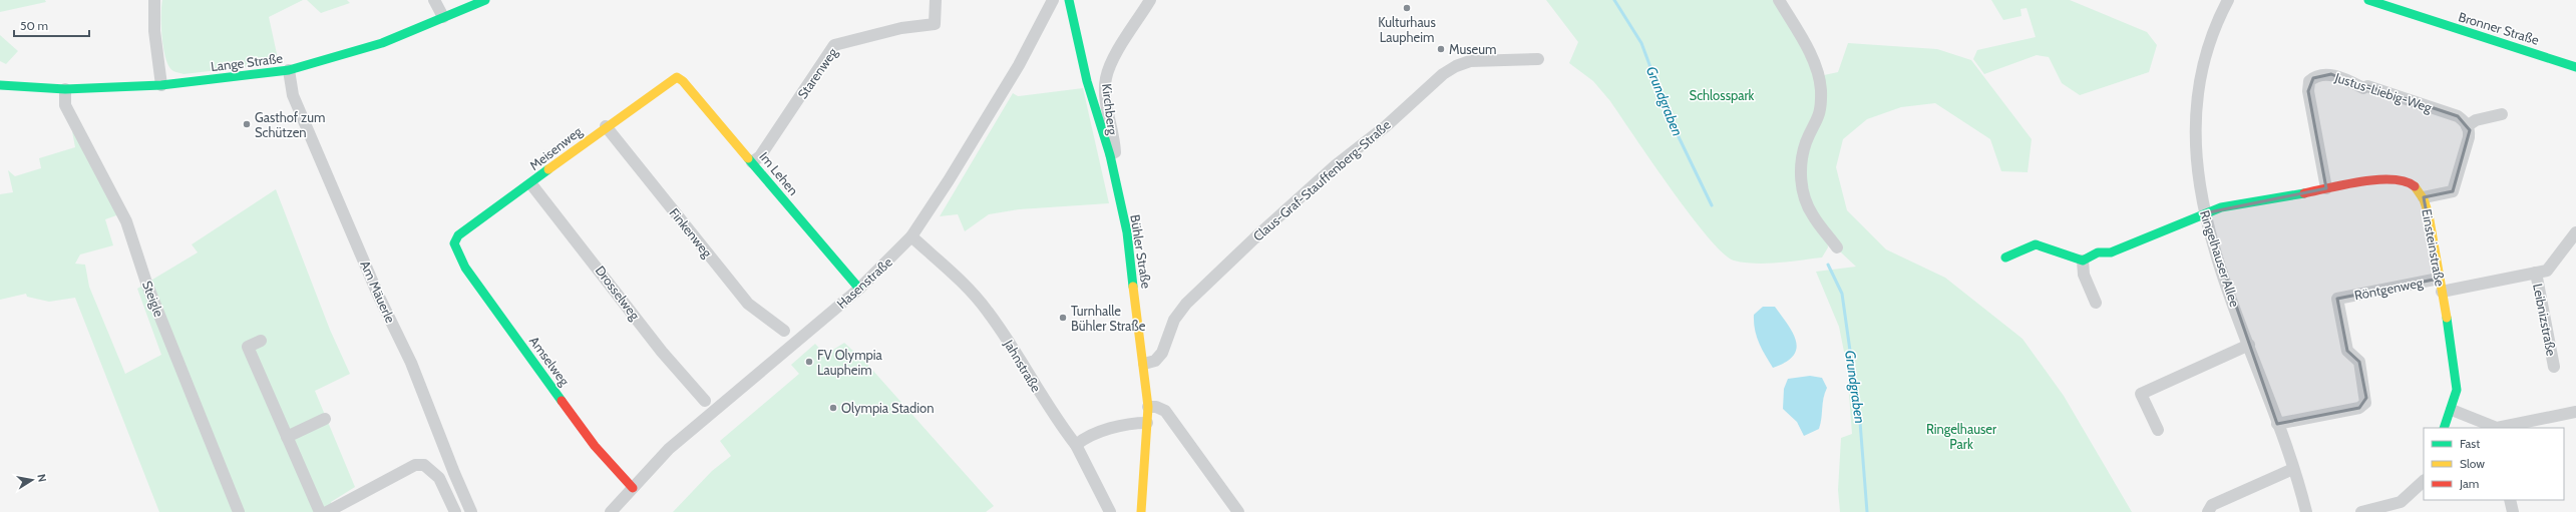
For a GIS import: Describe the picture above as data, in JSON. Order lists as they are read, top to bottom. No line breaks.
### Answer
{"streets":{"street":["Bronner Straße","Lange Straße","Starenweg","Justus-Liebig-Weg","Kirchberg","Meisenweg","Im Lehen","Claus-Graf-Stauffenberg-Straße","Finkenweg","Einsteinstraße","Bühler Straße","Ringelhauser Allee","Hasenstraße","Röntgenweg","Am Mäuerle","Drosselweg","Steigle","Leibnizstraße","Amselweg","Jahnstraße"]},"crossings":[["Lange Straße","Am Mäuerle"],["Lange Straße","Steigle"],["Starenweg","Im Lehen"],["Justus-Liebig-Weg","Einsteinstraße"],["Kirchberg","Bühler Straße"],["Meisenweg","Im Lehen"],["Meisenweg","Finkenweg"],["Meisenweg","Drosselweg"],["Meisenweg","Amselweg"],["Im Lehen","Hasenstraße"],["Claus-Graf-Stauffenberg-Straße","Bühler Straße"],["Einsteinstraße","Ringelhauser Allee"],["Einsteinstraße","Röntgenweg"],["Einsteinstraße","Leibnizstraße"],["Ringelhauser Allee","Röntgenweg"],["Hasenstraße","Amselweg"],["Hasenstraße","Jahnstraße"]],"water":["Grundgraben"],"parks":["Schlosspark","Ringelhauser Park"],"places":["Kulturhaus Laupheim","Museum","Gasthof zum Schützen","Turnhalle Bühler Straße","FV Olympia Laupheim","Olympia Stadion"],"legend":["Fast","Slow","Jam"],"scale_bar":"50 m","north":"right"}
